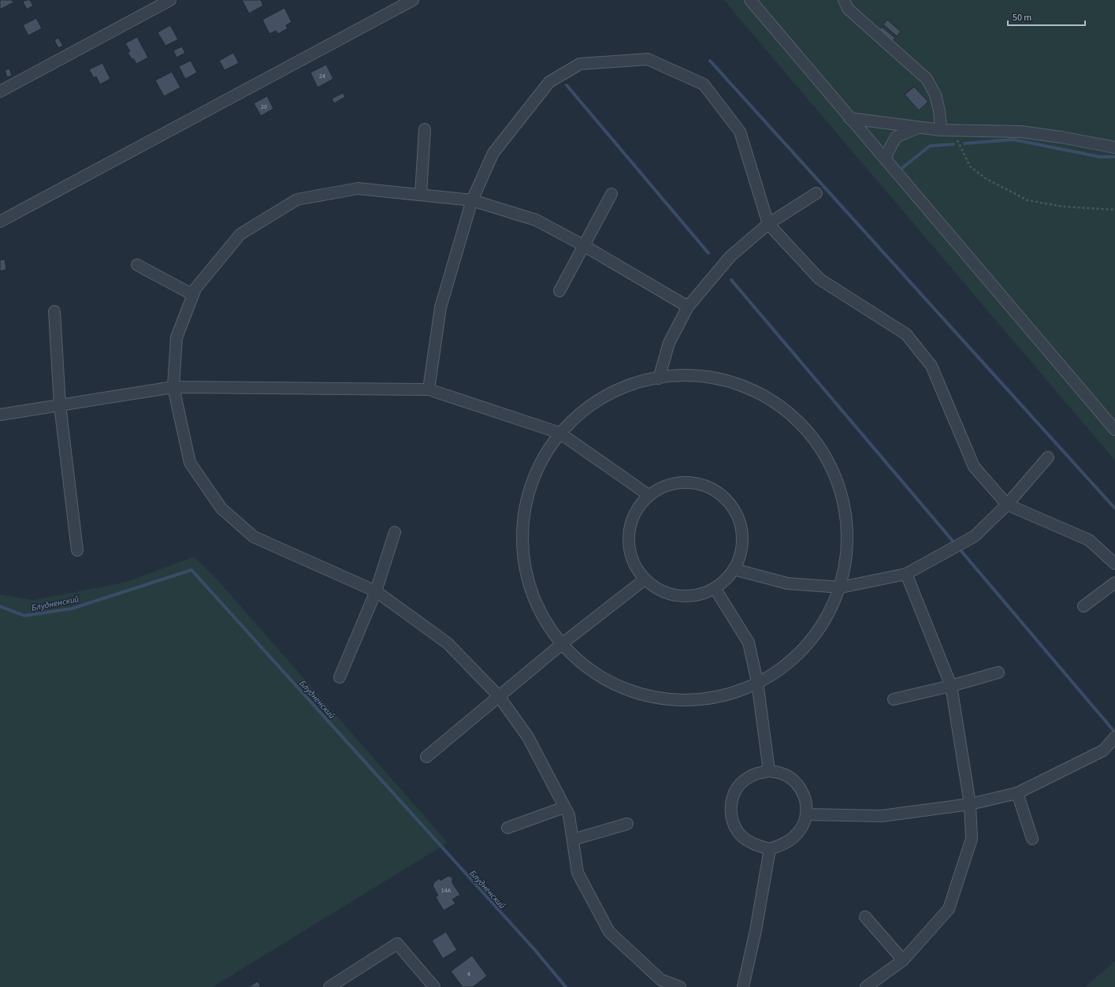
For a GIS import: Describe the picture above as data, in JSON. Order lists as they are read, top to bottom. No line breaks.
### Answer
{"water":["Блудненский"],"house_numbers":["24","20","14А","4"],"scale_bar":"50 m"}
